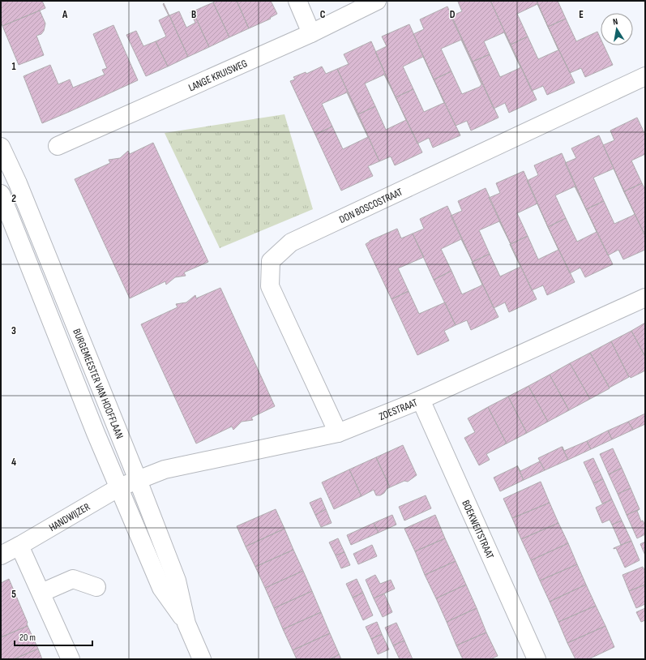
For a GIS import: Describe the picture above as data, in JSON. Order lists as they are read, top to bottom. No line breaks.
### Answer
{"streets":{"street":["LANGE KRUISWEG","DON BOSCOSTRAAT","BURGEMEESTER VAN HOOFFLAAN","ZOESTRAAT","HANDWIJZER","BOEKWEITSTRAAT"]},"crossings":[["DON BOSCOSTRAAT","ZOESTRAAT"],["BURGEMEESTER VAN HOOFFLAAN","ZOESTRAAT"],["BURGEMEESTER VAN HOOFFLAAN","HANDWIJZER"],["ZOESTRAAT","HANDWIJZER"],["ZOESTRAAT","BOEKWEITSTRAAT"]],"scale_bar":"20 m","north":"top","grid":{"columns":["A","B","C","D","E"],"rows":["1","2","3","4","5"]}}
